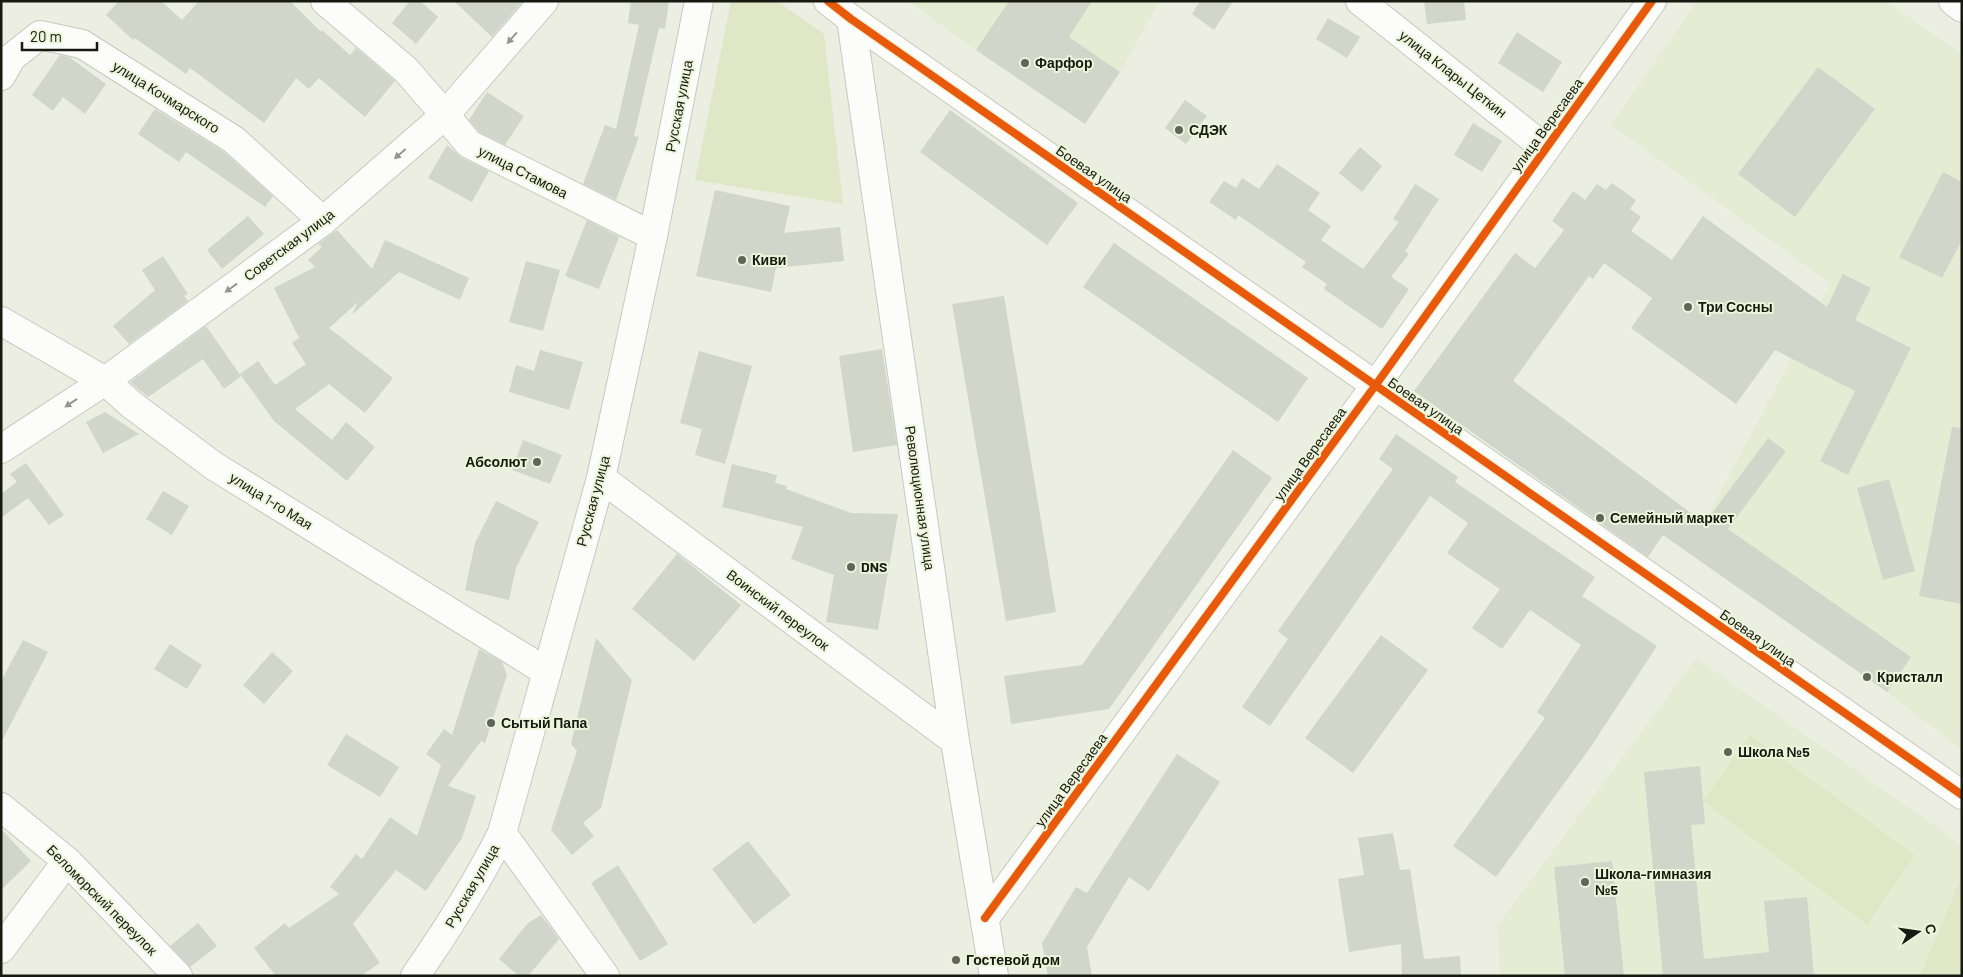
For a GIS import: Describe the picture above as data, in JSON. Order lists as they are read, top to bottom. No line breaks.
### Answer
{"streets":{"street":["улица Клары Цеткин","улица Кочмарского","Русская улица","улица Вересаева","улица Стамова","Боевая улица","Советская улица","Революционная улица","улица 1-го Мая","Воинский переулок","Беломорский переулок"]},"crossings":[["улица Клары Цеткин","улица Вересаева"],["улица Кочмарского","Советская улица"],["Русская улица","улица Стамова"],["Русская улица","улица 1-го Мая"],["Русская улица","Воинский переулок"],["улица Вересаева","Боевая улица"],["улица Вересаева","Революционная улица"],["улица Стамова","Советская улица"],["Боевая улица","Революционная улица"],["Советская улица","улица 1-го Мая"],["Революционная улица","Воинский переулок"]],"one_way":["Советская улица"],"places":["Фарфор","СДЭК","Киви","Три Сосны","Абсолют","Семейный маркет","DNS","Кристалл","Сытый Папа","Школа №5","Школа-гимназия №5","Гостевой дом"],"scale_bar":"20 m","north":"right"}
